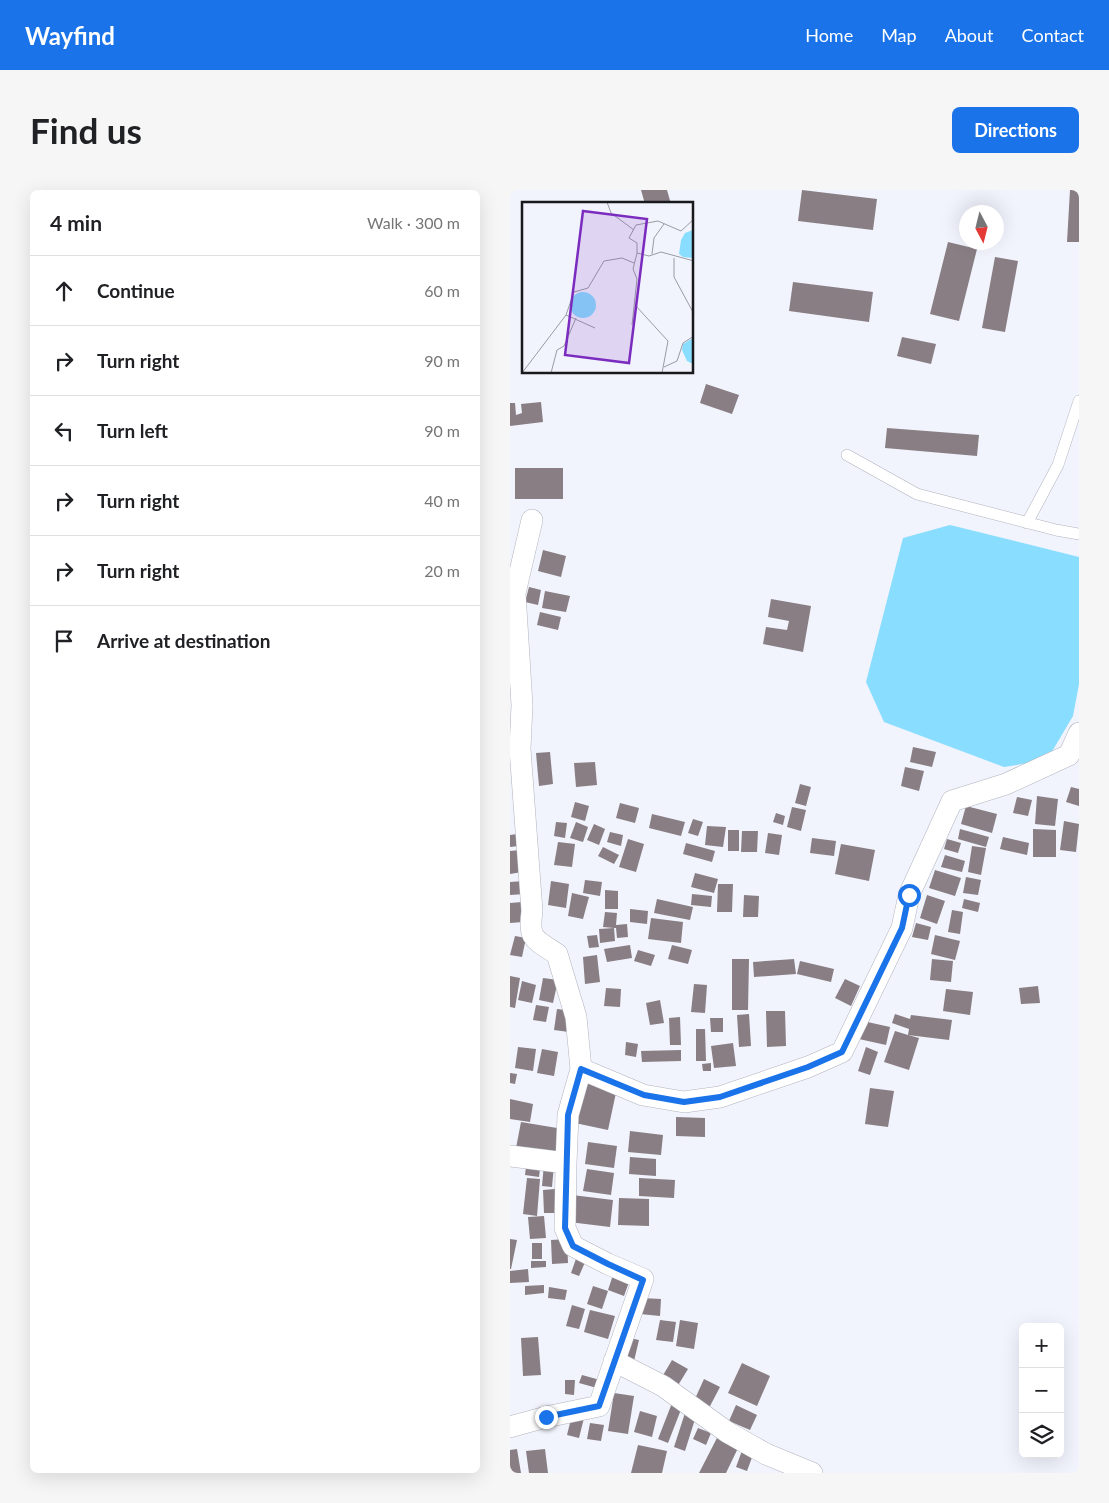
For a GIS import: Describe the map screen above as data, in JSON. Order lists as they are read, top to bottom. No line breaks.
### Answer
{"north":"bottom","page":{"header":"Wayfind","nav":["Home","Map","About","Contact"],"buttons":"Directions","title":"Find us","heading":["4 min","Walk · 300 m"],"list":[["Continue","60 m"],["Turn right","90 m"],["Turn left","90 m"],["Turn right","40 m"],["Turn right","20 m"],"Arrive at destination"],"map_buttons":["+","−"]}}
